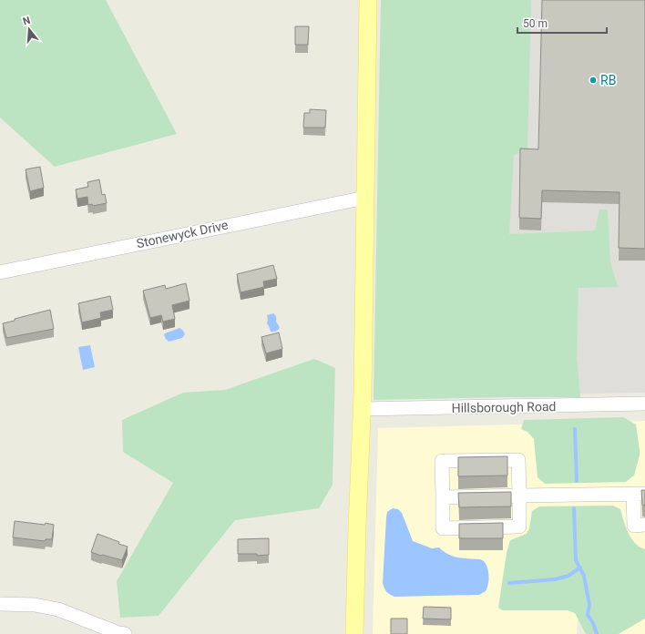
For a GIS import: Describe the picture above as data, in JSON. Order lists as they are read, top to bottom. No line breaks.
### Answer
{"streets":{"street":["Stonewyck Drive","Hillsborough Road"]},"places":["RB"],"scale_bar":"50 m","north":"top"}
